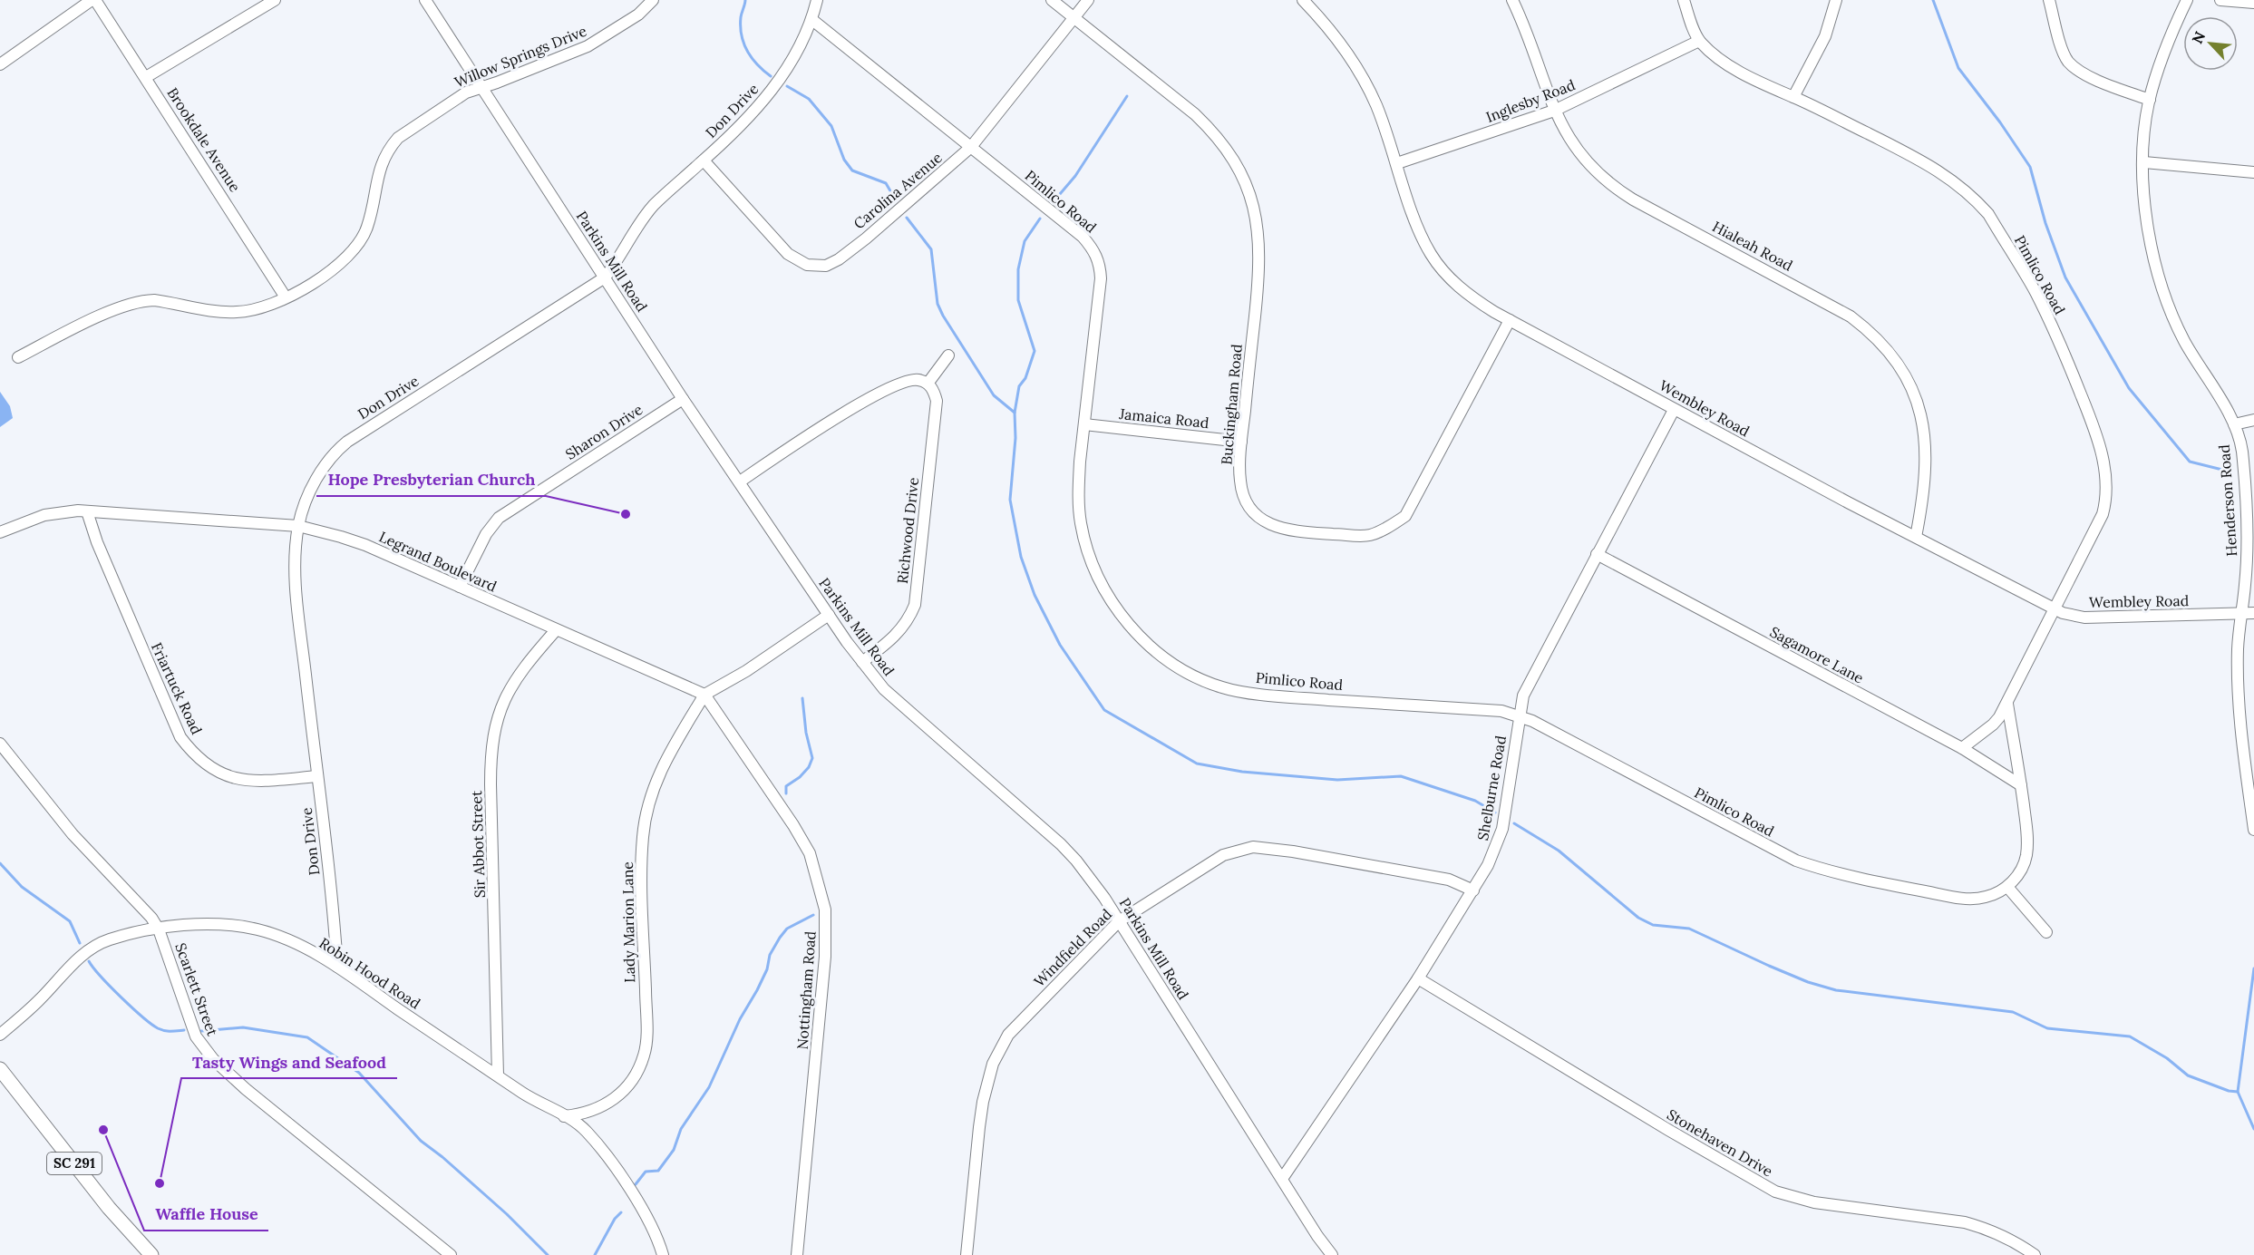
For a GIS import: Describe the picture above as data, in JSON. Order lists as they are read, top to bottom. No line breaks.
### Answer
{"streets":{"main road":["SC 291"],"street":["Willow Springs Drive","Inglesby Road","Don Drive","Brookdale Avenue","Carolina Avenue","Pimlico Road","Hialeah Road","Parkins Mill Road","Buckingham Road","Wembley Road","Jamaica Road","Sharon Drive","Henderson Road","Richwood Drive","Legrand Boulevard","Sagamore Lane","Friartuck Road","Shelburne Road","Sir Abbot Street","Lady Marion Lane","Windfield Road","Robin Hood Road","Scarlett Street","Nottingham Road","Stonehaven Drive"]},"crossings":[["Willow Springs Drive","Brookdale Avenue"],["Willow Springs Drive","Parkins Mill Road"],["Inglesby Road","Pimlico Road"],["Inglesby Road","Hialeah Road"],["Inglesby Road","Wembley Road"],["Don Drive","Carolina Avenue"],["Don Drive","Pimlico Road"],["Don Drive","Parkins Mill Road"],["Don Drive","Legrand Boulevard"],["Don Drive","Friartuck Road"],["Don Drive","Robin Hood Road"],["Carolina Avenue","Pimlico Road"],["Carolina Avenue","Buckingham Road"],["Pimlico Road","Wembley Road"],["Pimlico Road","Jamaica Road"],["Pimlico Road","Sagamore Lane"],["Pimlico Road","Shelburne Road"],["Hialeah Road","Wembley Road"],["Parkins Mill Road","Sharon Drive"],["Parkins Mill Road","Richwood Drive"],["Parkins Mill Road","Shelburne Road"],["Parkins Mill Road","Windfield Road"],["Buckingham Road","Wembley Road"],["Buckingham Road","Jamaica Road"],["Wembley Road","Henderson Road"],["Wembley Road","Shelburne Road"],["Sharon Drive","Legrand Boulevard"],["Legrand Boulevard","Friartuck Road"],["Legrand Boulevard","Sir Abbot Street"],["Legrand Boulevard","Lady Marion Lane"],["Legrand Boulevard","Nottingham Road"],["Sagamore Lane","Shelburne Road"],["Shelburne Road","Windfield Road"],["Shelburne Road","Stonehaven Drive"],["Sir Abbot Street","Robin Hood Road"],["Lady Marion Lane","Robin Hood Road"],["Lady Marion Lane","Nottingham Road"],["Robin Hood Road","Scarlett Street"]],"places":["Hope Presbyterian Church","Waffle House","Tasty Wings and Seafood"],"north":"top left"}
